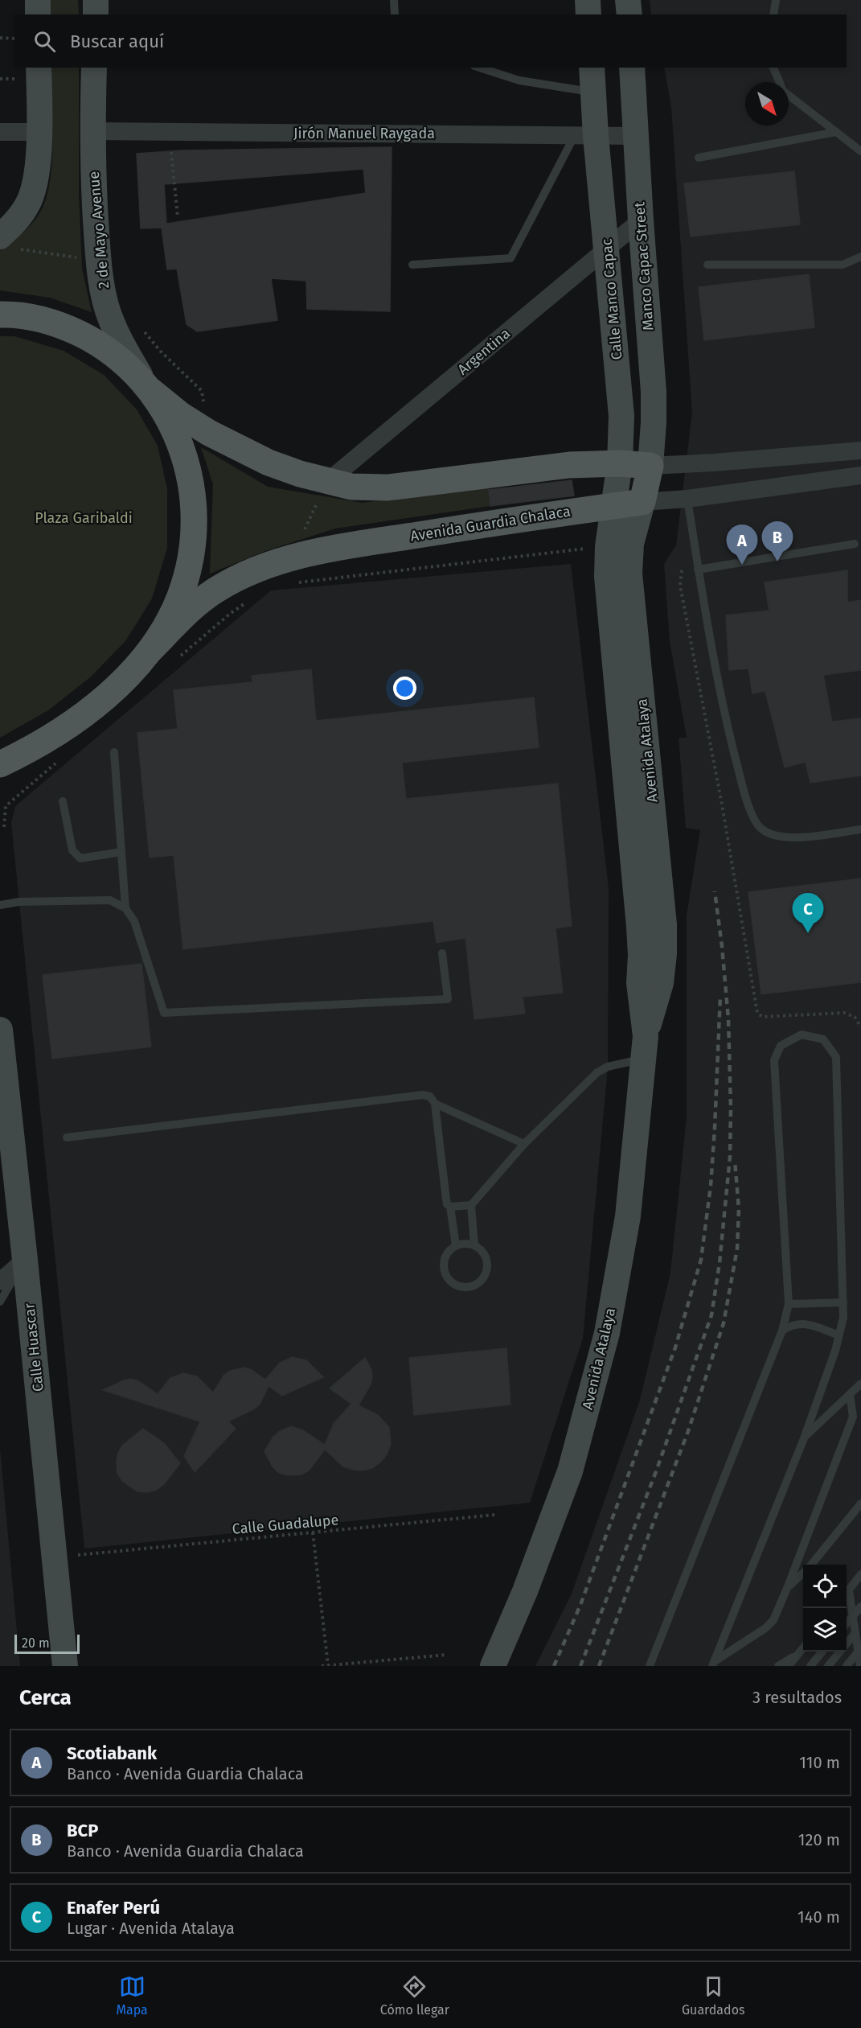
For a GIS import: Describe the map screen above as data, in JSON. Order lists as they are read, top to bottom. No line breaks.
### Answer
{"streets":{"main road":["2 de Mayo Avenue","Manco Capac Street","Calle Manco Capac","Avenida Guardia Chalaca","Avenida Atalaya","Calle Huascar"],"street":["Jirón Manuel Raygada","Argentina"],"path":["Calle Guadalupe"]},"crossings":[["Jirón Manuel Raygada","2 de Mayo Avenue"],["Jirón Manuel Raygada","Manco Capac Street"],["Jirón Manuel Raygada","Calle Manco Capac"],["Manco Capac Street","Argentina"],["Manco Capac Street","Avenida Atalaya"],["Calle Manco Capac","Argentina"],["Calle Manco Capac","Avenida Atalaya"],["Avenida Guardia Chalaca","Avenida Atalaya"]],"parks":["Plaza Garibaldi"],"scale_bar":"20 m","north":"bottom right","page":{"search":"Buscar aquí","pins":["B","A","C"],"scale":"20 m","heading":["Cerca","3 resultados"],"list":[{"mark":"A","name":"Scotiabank","note":"Banco · Avenida Guardia Chalaca","value":"110 m"},{"mark":"B","name":"BCP","note":"Banco · Avenida Guardia Chalaca","value":"120 m"},{"mark":"C","name":"Enafer Perú","note":"Lugar · Avenida Atalaya","value":"140 m"}],"nav":["Mapa","Cómo llegar","Guardados"]}}
